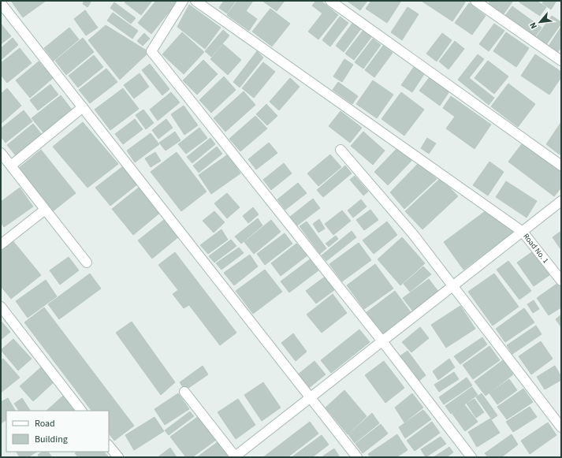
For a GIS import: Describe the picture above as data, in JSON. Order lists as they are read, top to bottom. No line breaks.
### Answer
{"streets":{"street":["Road No. 1"]},"legend":["Road","Building"],"north":"bottom left"}
